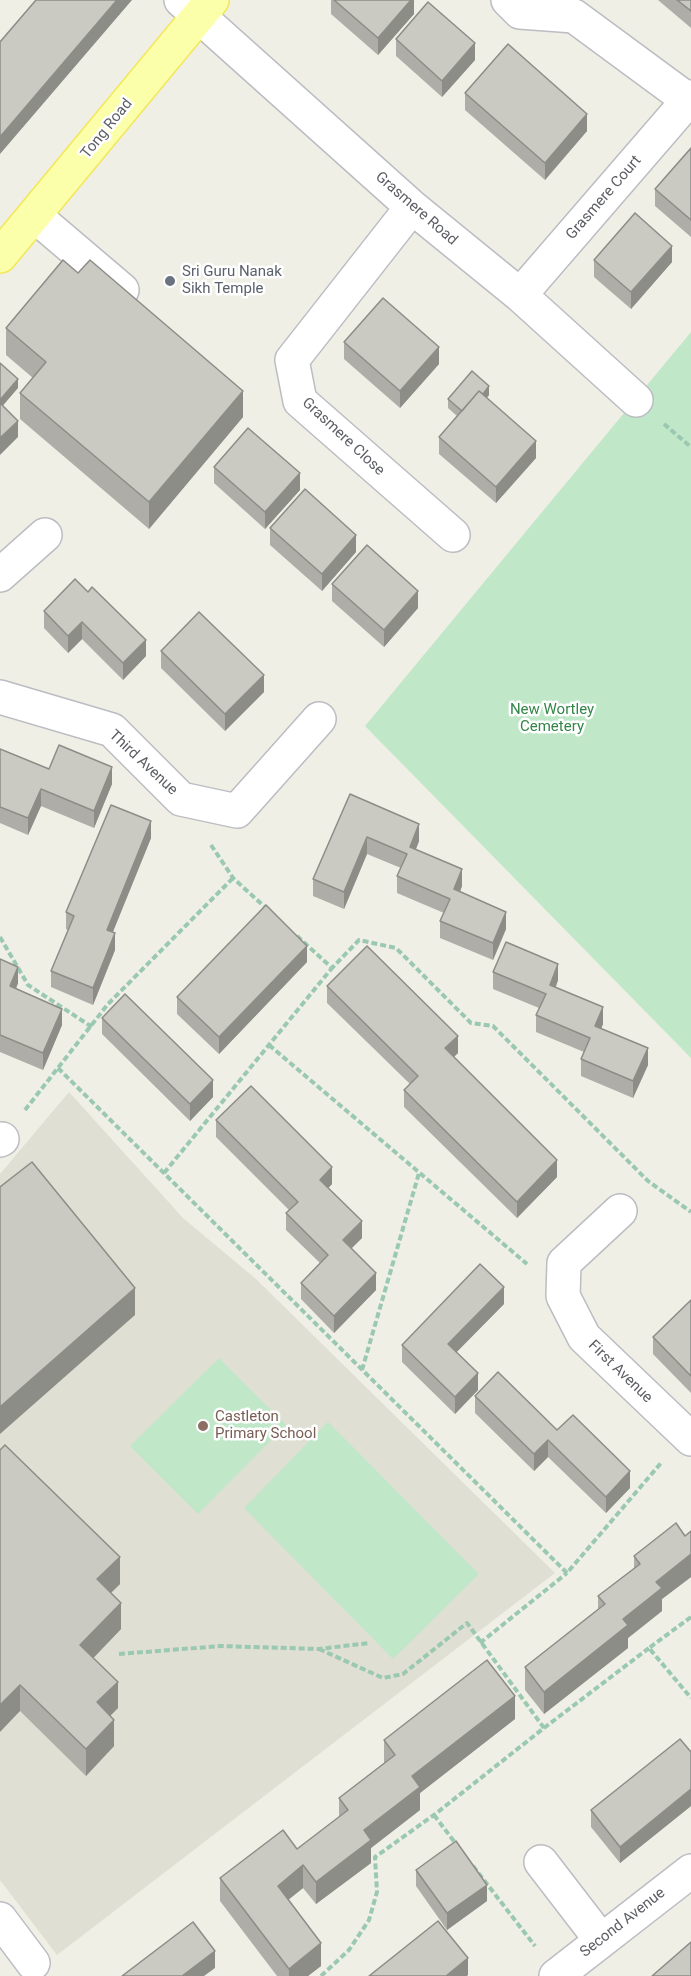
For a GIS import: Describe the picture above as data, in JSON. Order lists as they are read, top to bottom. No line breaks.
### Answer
{"streets":{"main road":["Tong Road"],"street":["Grasmere Court","Grasmere Road","Grasmere Close","Third Avenue","First Avenue","Second Avenue"]},"crossings":[["Tong Road","Grasmere Road"],["Grasmere Court","Grasmere Road"],["Grasmere Road","Grasmere Close"]],"parks":["New Wortley Cemetery"],"places":["Sri Guru Nanak Sikh Temple","Castleton Primary School"]}
